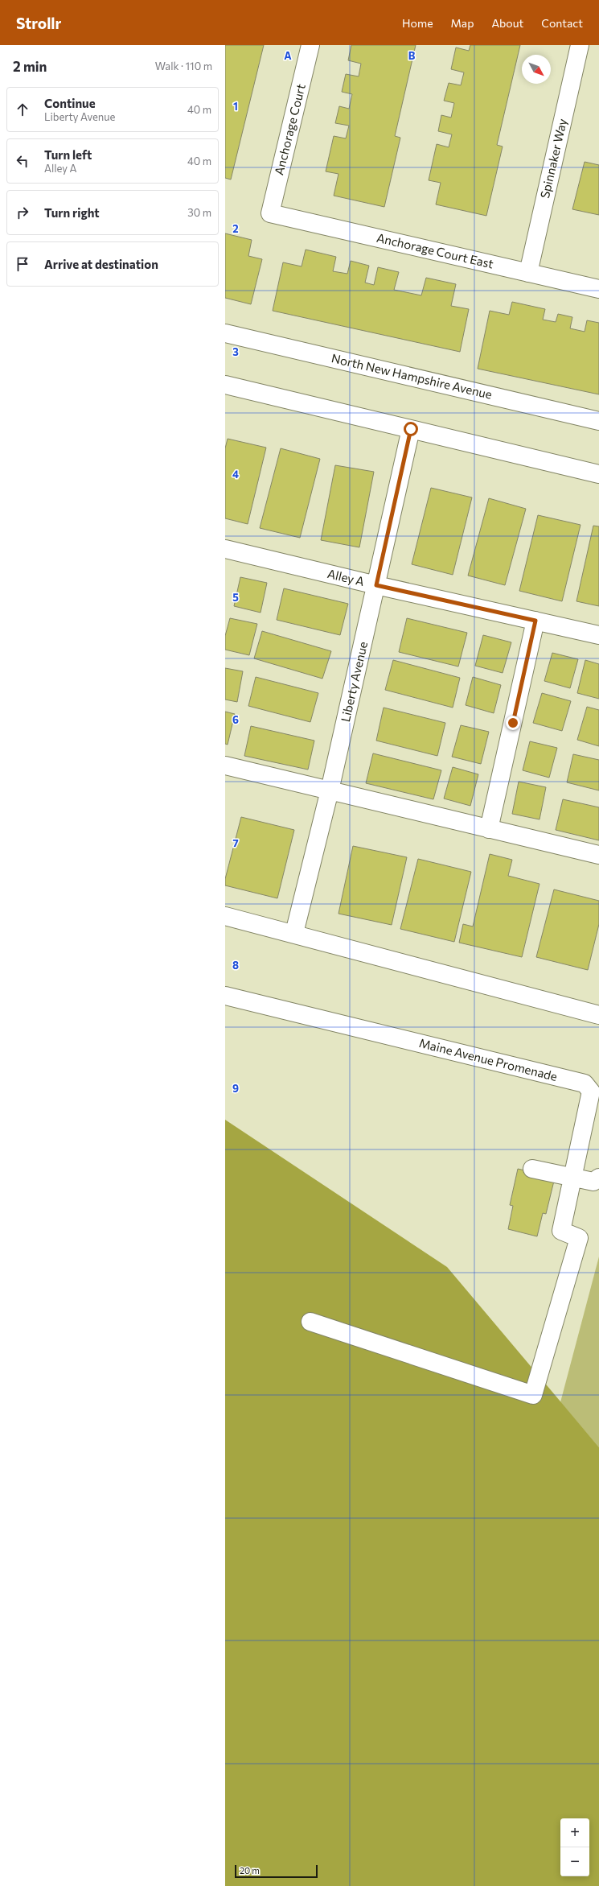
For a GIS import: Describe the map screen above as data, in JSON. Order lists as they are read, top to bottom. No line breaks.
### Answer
{"streets":{"street":["Anchorage Court","Spinnaker Way","Anchorage Court East","North New Hampshire Avenue","Alley A","Liberty Avenue","Maine Avenue Promenade"]},"crossings":[["Anchorage Court","Anchorage Court East"],["Spinnaker Way","Anchorage Court East"],["Alley A","Liberty Avenue"]],"scale_bar":"20 m","north":"bottom right","page":{"header":"Strollr","nav":["Home","Map","About","Contact"],"heading":["2 min","Walk · 110 m"],"list":[["Continue","Liberty Avenue","40 m"],["Turn left","Alley A","40 m"],["Turn right","30 m"],"Arrive at destination"],"map_buttons":["+","−"],"scale":"20 m"},"grid":{"columns":["A","B"],"rows":["1","2","3","4","5","6","7","8","9"]}}
